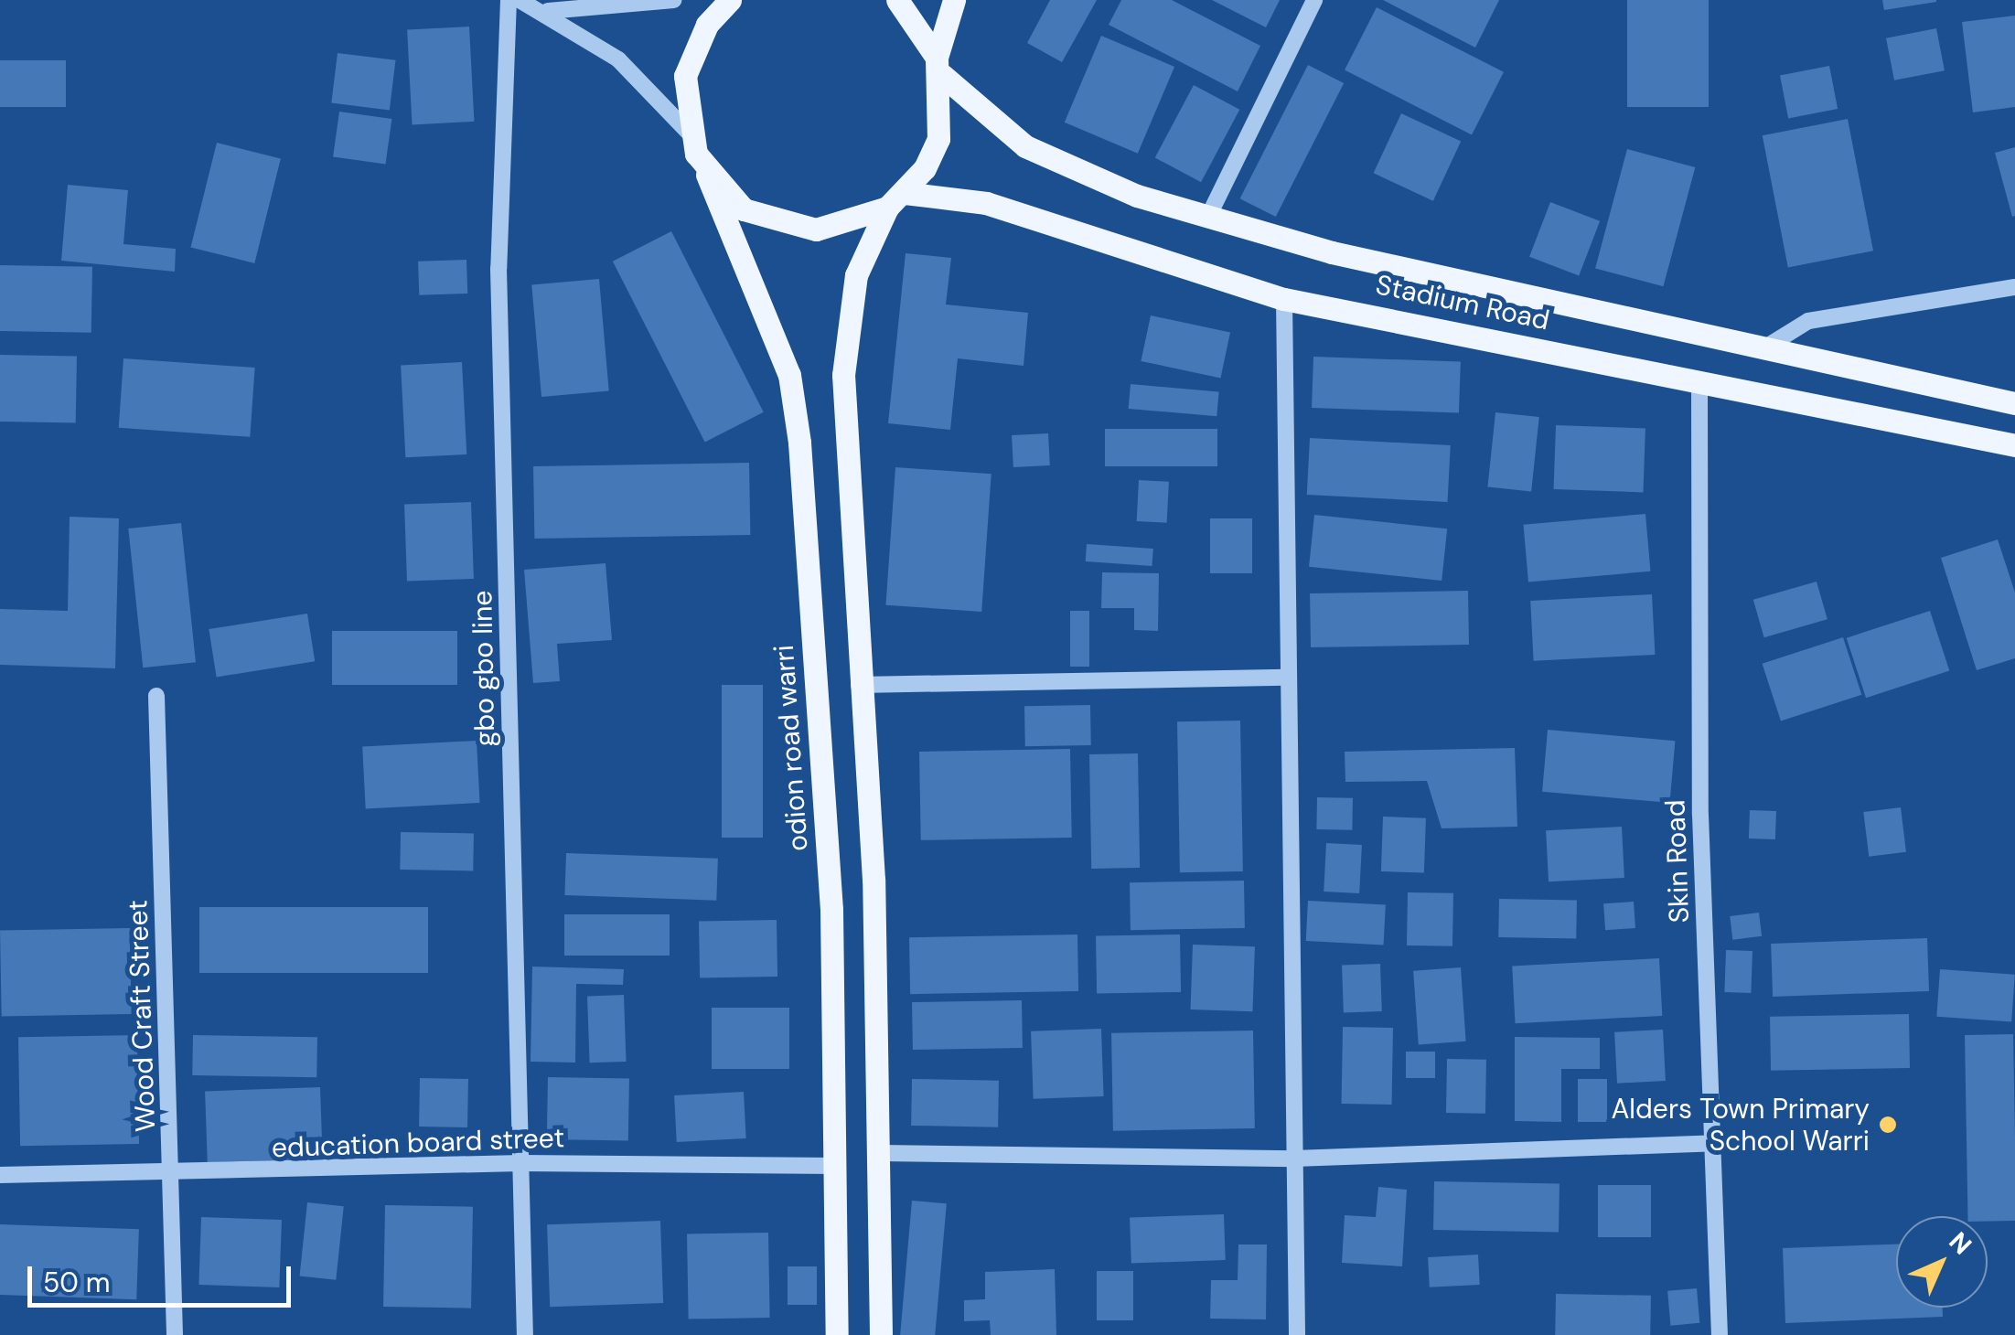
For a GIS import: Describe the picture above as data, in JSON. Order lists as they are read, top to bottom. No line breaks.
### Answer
{"streets":{"main road":["Stadium Road","odion road warri"],"street":["gbo gbo line","Skin Road","Wood Craft Street","education board street"]},"crossings":[["Stadium Road","Skin Road"],["gbo gbo line","education board street"],["odion road warri","education board street"],["Wood Craft Street","education board street"]],"places":["Alders Town Primary School Warri"],"scale_bar":"50 m","north":"top right"}
